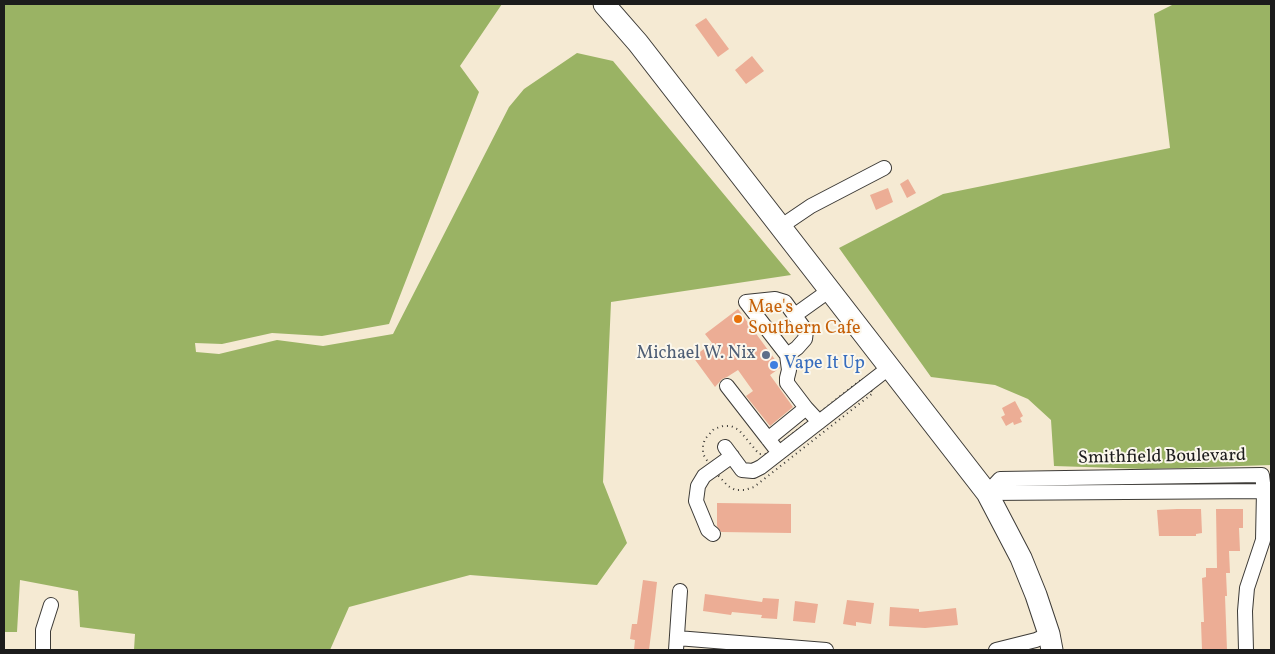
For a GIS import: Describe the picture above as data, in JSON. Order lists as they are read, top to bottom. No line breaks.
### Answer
{"streets":{"street":["Smithfield Boulevard"]},"places":["Mae's Southern Cafe","Michael W. Nix","Vape It Up"]}
